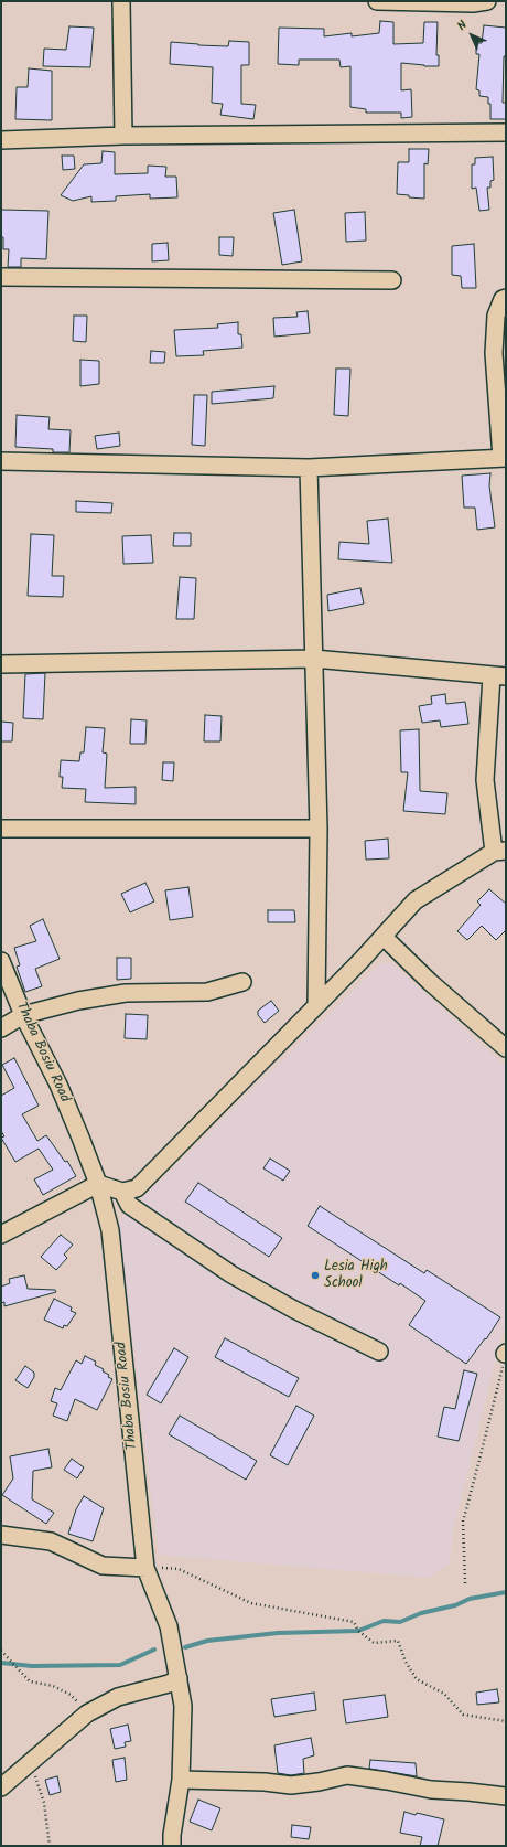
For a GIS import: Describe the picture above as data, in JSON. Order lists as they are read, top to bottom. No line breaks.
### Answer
{"streets":{"street":["Thaba Bosiu Road"]},"places":["Lesia High School"],"north":"top left"}
